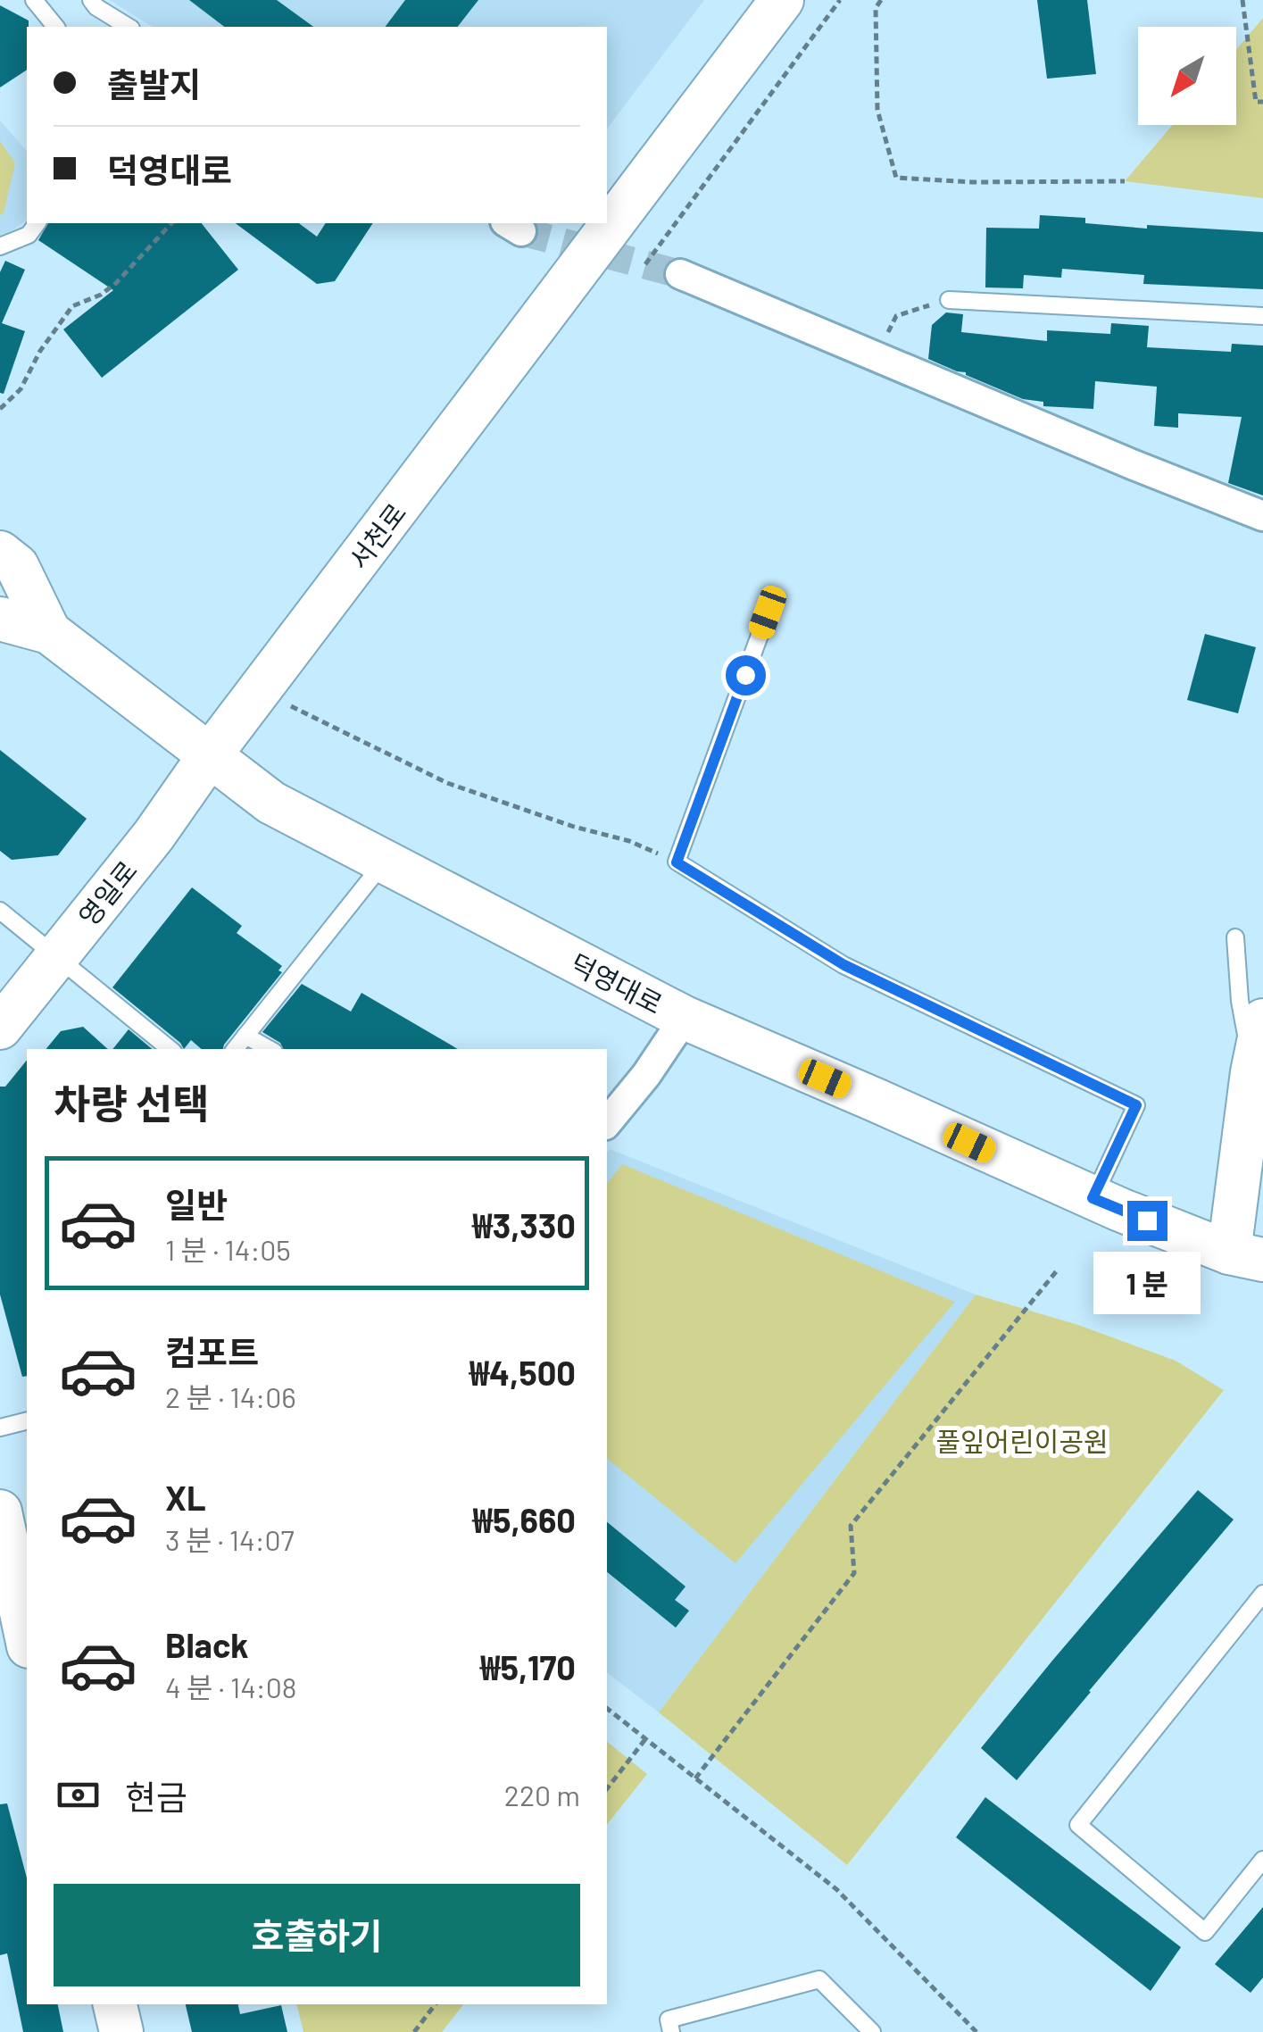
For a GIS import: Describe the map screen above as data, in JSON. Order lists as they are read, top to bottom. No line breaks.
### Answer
{"streets":{"street":["서천로","영일로","덕영대로"]},"crossings":[["서천로","영일로"],["서천로","덕영대로"],["영일로","덕영대로"]],"parks":["풀잎어린이공원"],"north":"bottom left","page":{"banner":["출발지","덕영대로"],"heading":"차량 선택","list":[{"name":"일반","note":"1 분 · 14:05","value":"₩3,330"},{"name":"컴포트","note":"2 분 · 14:06","value":"₩4,500"},{"name":"XL","note":"3 분 · 14:07","value":"₩5,660"},{"name":"Black","note":"4 분 · 14:08","value":"₩5,170"}],"bubble":"1 분","pay":["현금","220 m"],"buttons":"호출하기"}}
